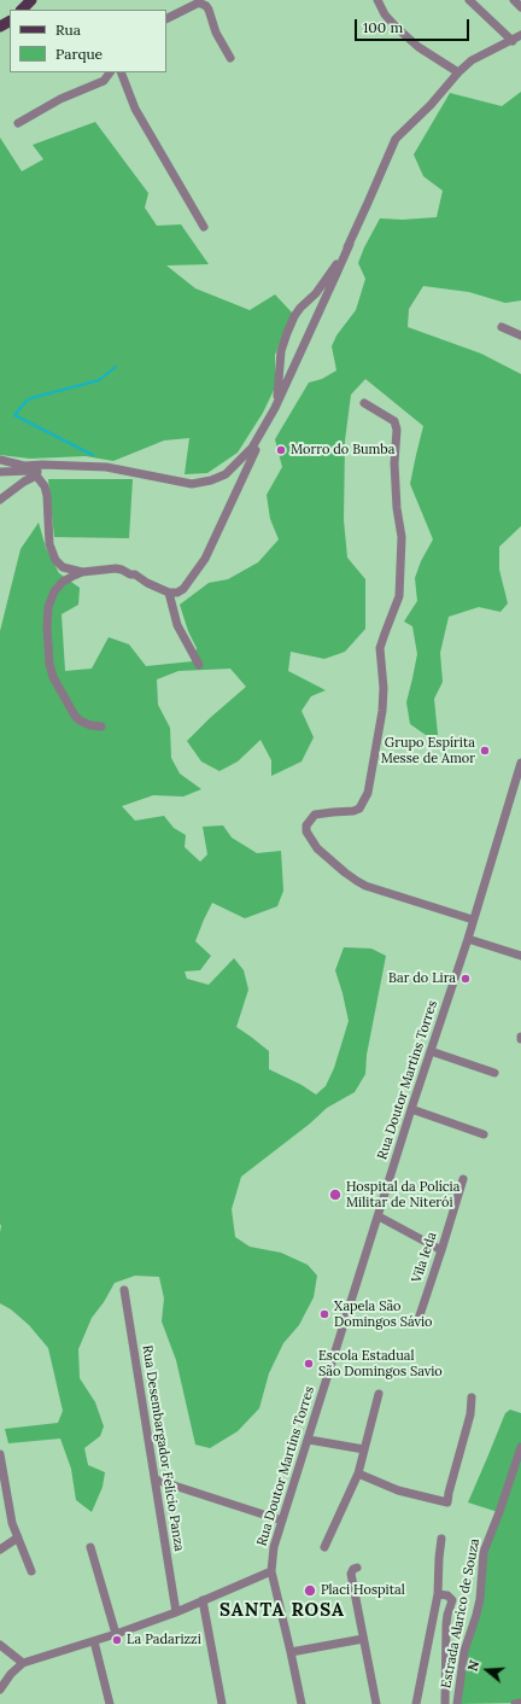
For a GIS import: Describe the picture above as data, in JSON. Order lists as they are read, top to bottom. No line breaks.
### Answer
{"streets":{"street":["Rua Doutor Martins Torres","Vila Ieda","Rua Desembargador Felício Panza","Estrada Alarico de Souza"]},"districts":["SANTA ROSA"],"places":["Morro do Bumba","Grupo Espírita Messe de Amor","Bar do Lira","Hospital da Polícia Militar de Niterói","Xapela São Domingos Sávio","Escola Estadual São Domingos Savio","Placi Hospital","La Padarizzi"],"legend":["Rua","Parque"],"scale_bar":"100 m","north":"left"}
